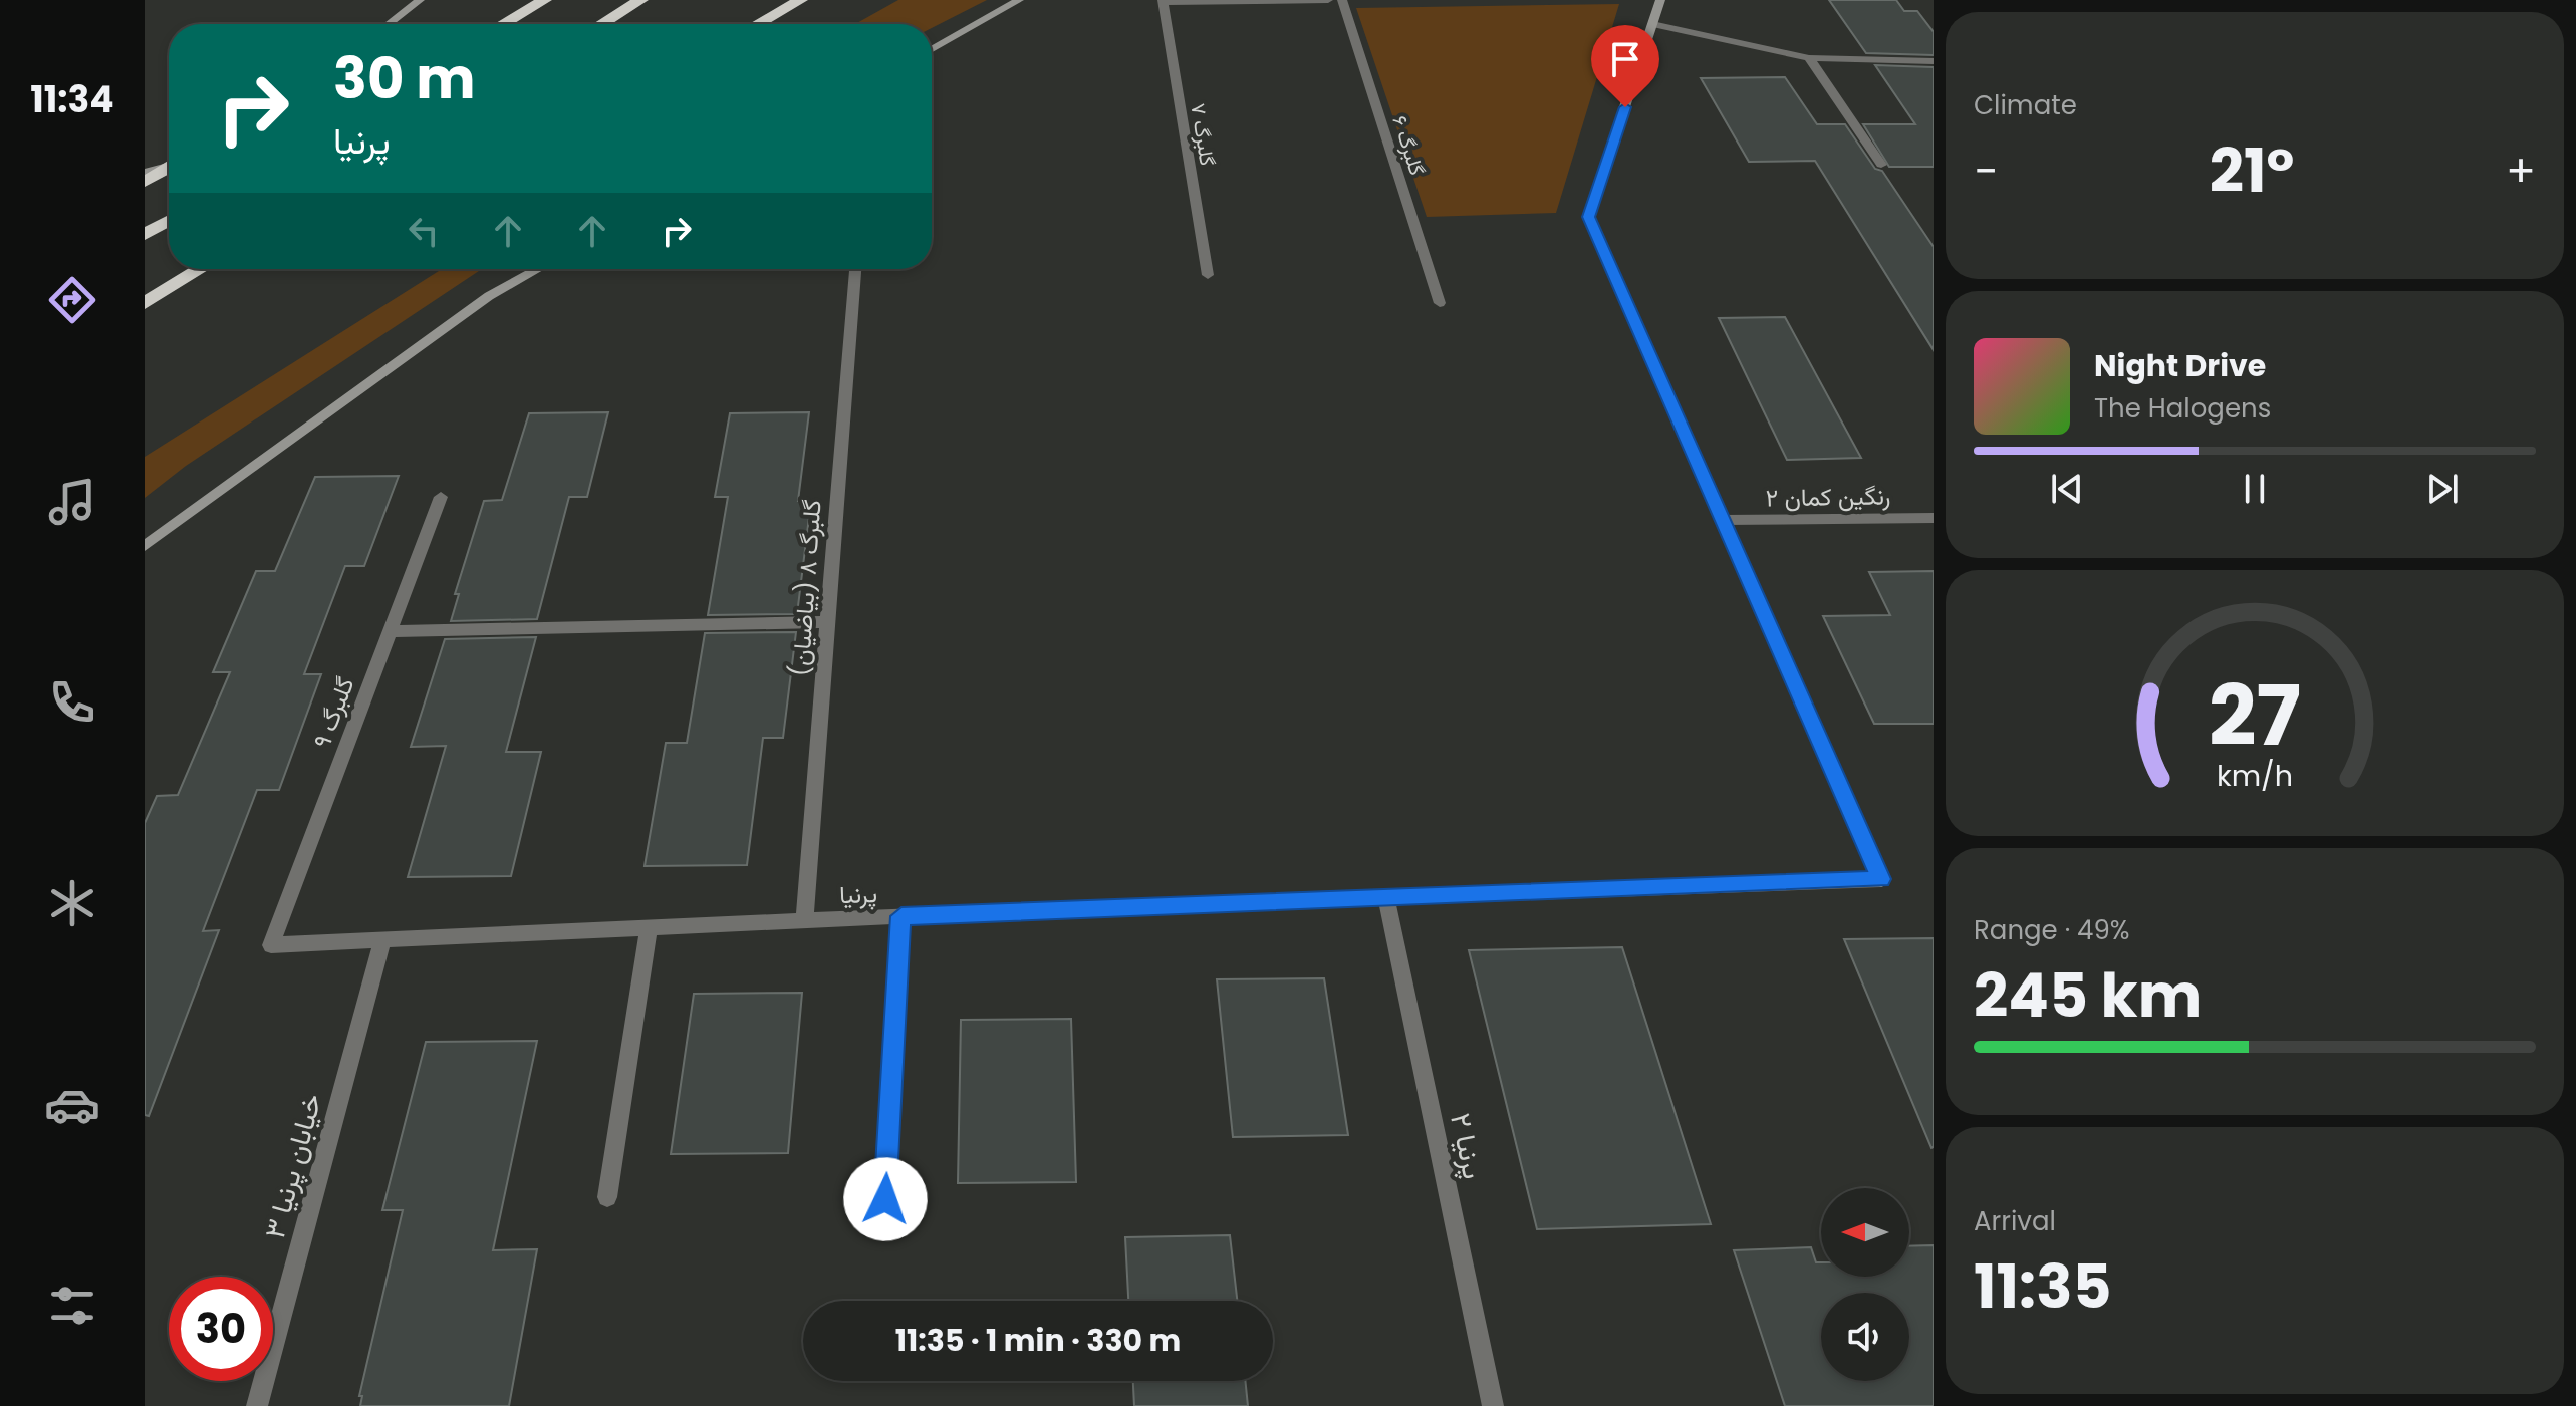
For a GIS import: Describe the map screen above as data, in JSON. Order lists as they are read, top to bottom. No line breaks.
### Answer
{"streets":{"street":["گلبرگ ۷","گلبرگ ۶","رنگین کمان ۲","گلبرگ ۸ (بیاضیان)","گلبرگ ۹","پرنیا","پرنیا ۲","خیابان پرنیا ۳"]},"crossings":[["رنگین کمان ۲","پرنیا"],["گلبرگ ۸ (بیاضیان)","پرنیا"],["گلبرگ ۹","پرنیا"],["پرنیا","پرنیا ۲"],["پرنیا","خیابان پرنیا ۳"]],"north":"left","page":{"tabs":"11:34","tile":["Climate",["Range · 49%","245 km"],["Arrival","11:35"]],"turn":["30 m","پرنیا"],"heat":["−","21°","+"],"song":["Night Drive","The Halogens"],"limit":"30","trip":"11:35 · 1 min · 330 m","gauge":["27","km/h"]}}
